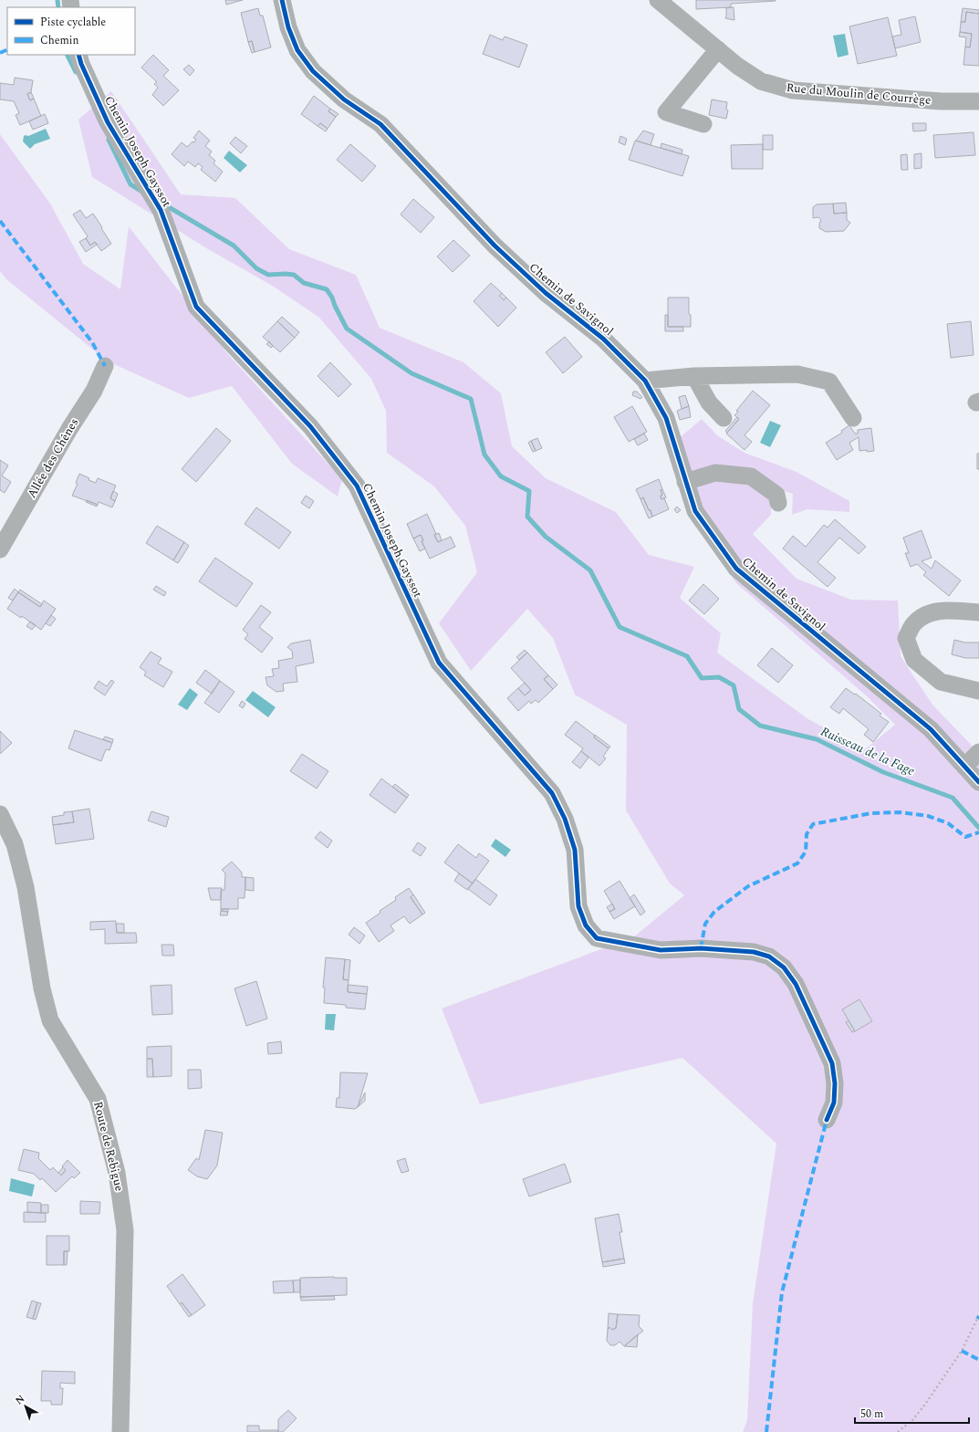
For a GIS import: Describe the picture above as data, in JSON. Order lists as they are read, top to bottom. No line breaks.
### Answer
{"streets":{"street":["Rue du Moulin de Courrège","Chemin Joseph Gayssot","Chemin de Savignol","Allée des Chênes","Route de Rebigue"]},"water":["Ruisseau de la Fage"],"legend":["Piste cyclable","Chemin"],"scale_bar":"50 m","north":"top left"}
